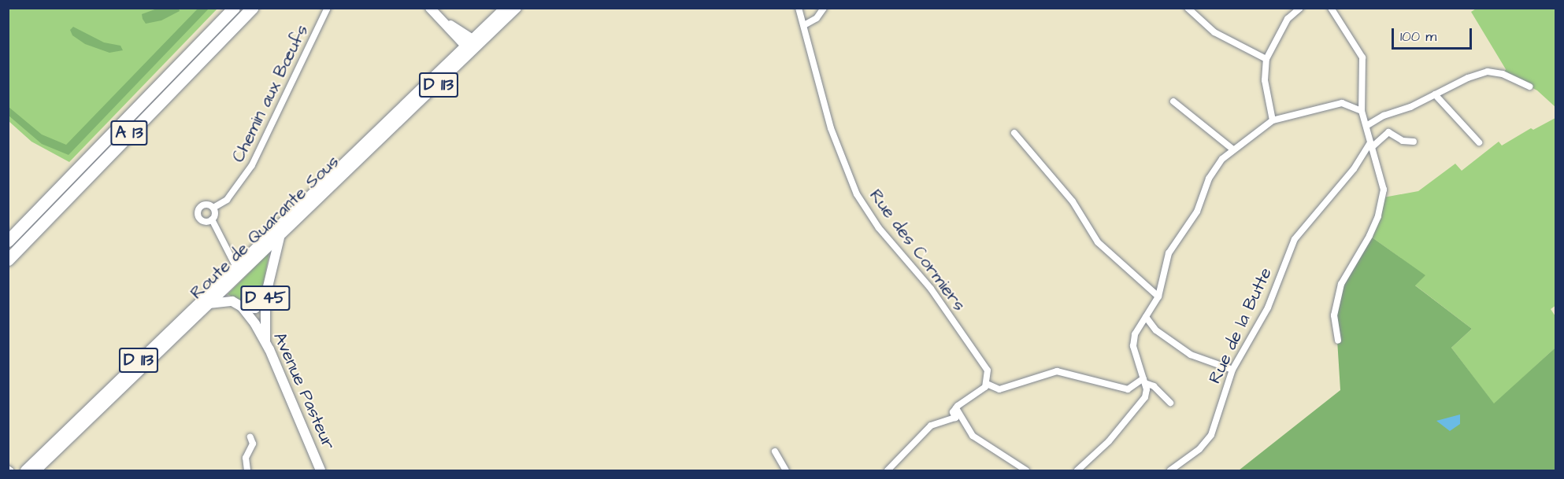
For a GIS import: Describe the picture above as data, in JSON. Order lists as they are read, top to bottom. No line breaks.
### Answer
{"streets":{"highway":["A 13"],"main road":["D 113","Route de Quarante Sous","D 45","Avenue Pasteur"],"street":["Chemin aux Bœufs","Rue des Cormiers","Rue de la Butte"]},"crossings":[["Route de Quarante Sous","D 45"],["D 45","Avenue Pasteur"]],"scale_bar":"100 m"}
